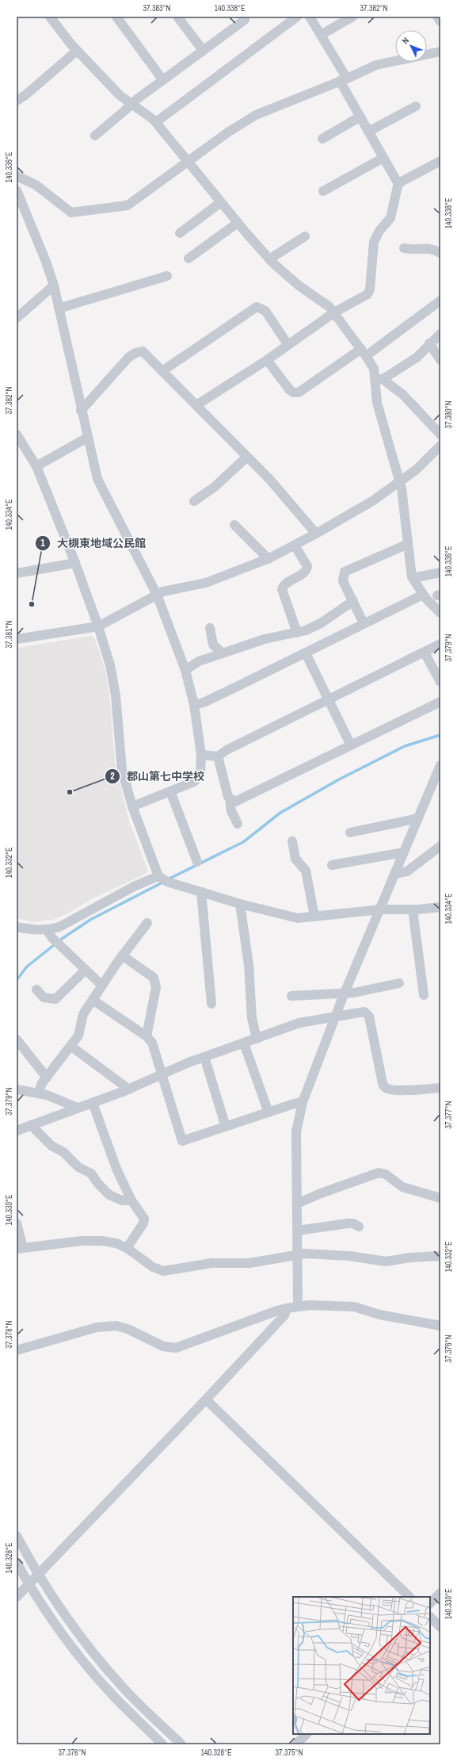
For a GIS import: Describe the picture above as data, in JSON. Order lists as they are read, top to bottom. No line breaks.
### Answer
{"places":["大槻東地域公民館","郡山第七中学校"],"north":"top left","coordinates":["37.383°N","140.338°E","37.382°N","140.336°E","37.380°N","140.334°E","37.381°N","37.379°N","140.332°E","37.377°N","140.330°E","37.378°N","37.376°N","140.328°E","37.375°N"]}
